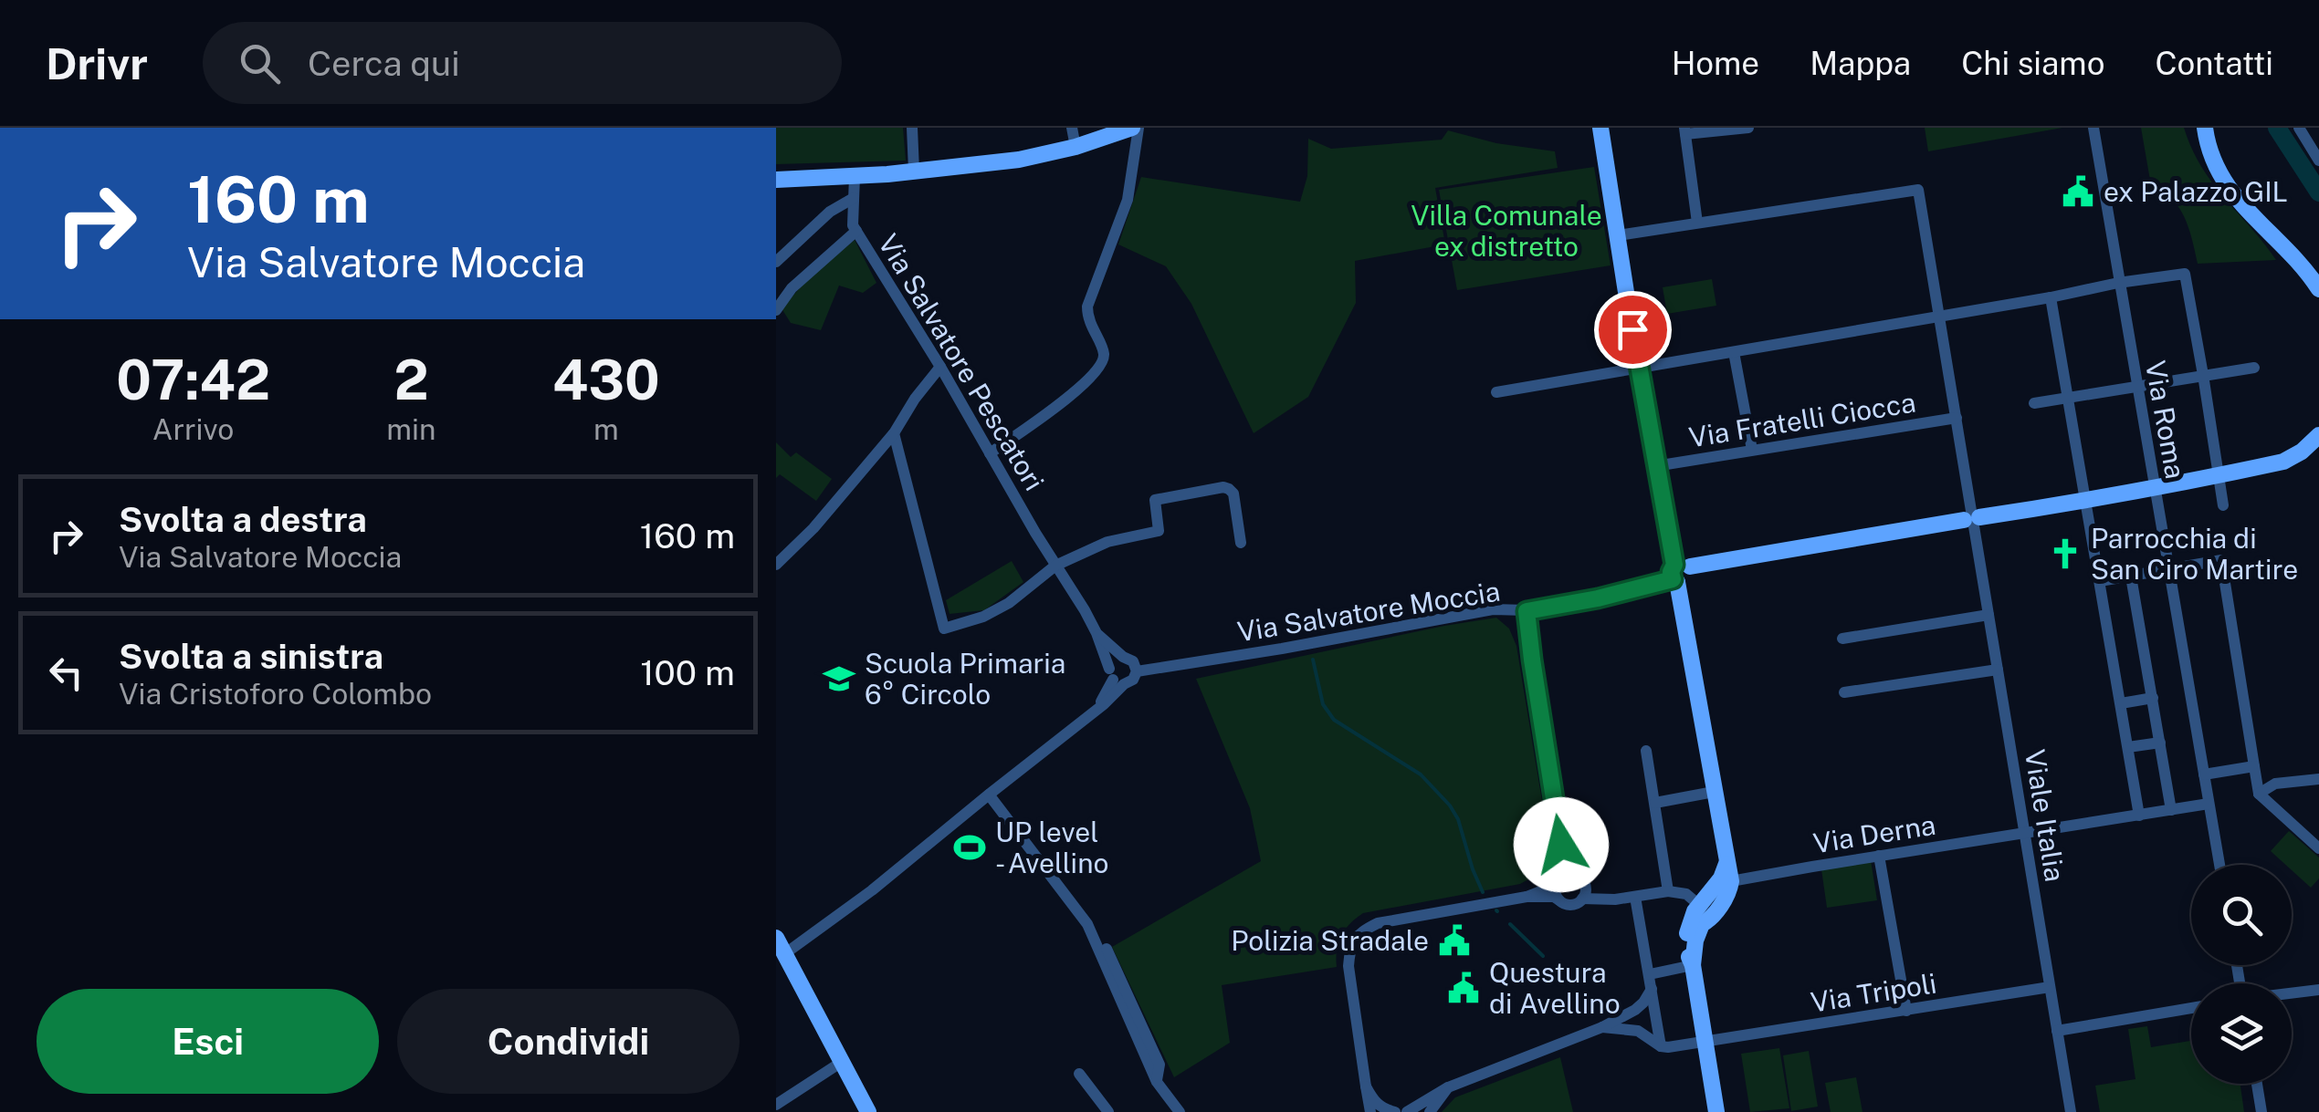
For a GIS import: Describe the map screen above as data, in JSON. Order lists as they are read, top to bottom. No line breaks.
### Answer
{"streets":{"street":["Via Salvatore Pescatori","Via Fratelli Ciocca","Via Roma","Via Salvatore Moccia","Viale Italia","Via Derna","Via Tripoli"]},"crossings":[["Via Salvatore Pescatori","Via Salvatore Moccia"],["Via Fratelli Ciocca","Viale Italia"],["Via Roma","Via Derna"],["Viale Italia","Via Derna"],["Viale Italia","Via Tripoli"]],"parks":["Villa Comunale ex distretto"],"places":{"public building":["ex Palazzo GIL","Polizia Stradale","Questura di Avellino"],"church":["Parrocchia di San Ciro Martire"],"school or university":["Scuola Primaria 6° Circolo"],"sports":["UP level - Avellino"]},"page":{"header":"Drivr","search":"Cerca qui","nav":["Home","Mappa","Chi siamo","Contatti"],"turn":["160 m","Via Salvatore Moccia"],"eta":["07:42","Arrivo","2","min","430","m"],"list":[{"name":"Svolta a destra","note":"Via Salvatore Moccia","value":"160 m"},{"name":"Svolta a sinistra","note":"Via Cristoforo Colombo","value":"100 m"}],"buttons":["Esci","Condividi"]}}
